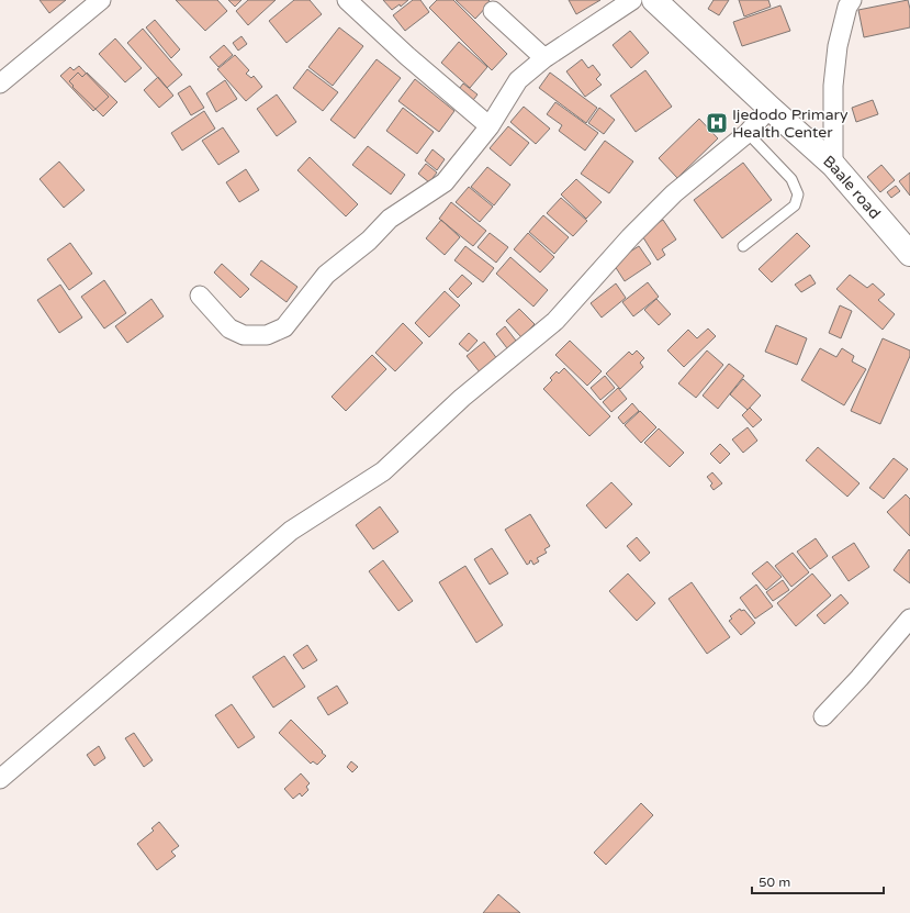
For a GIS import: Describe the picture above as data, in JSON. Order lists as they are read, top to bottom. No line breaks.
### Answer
{"streets":{"street":["Baale road"]},"places":{"hospital":["Ijedodo Primary Health Center"]},"scale_bar":"50 m"}
